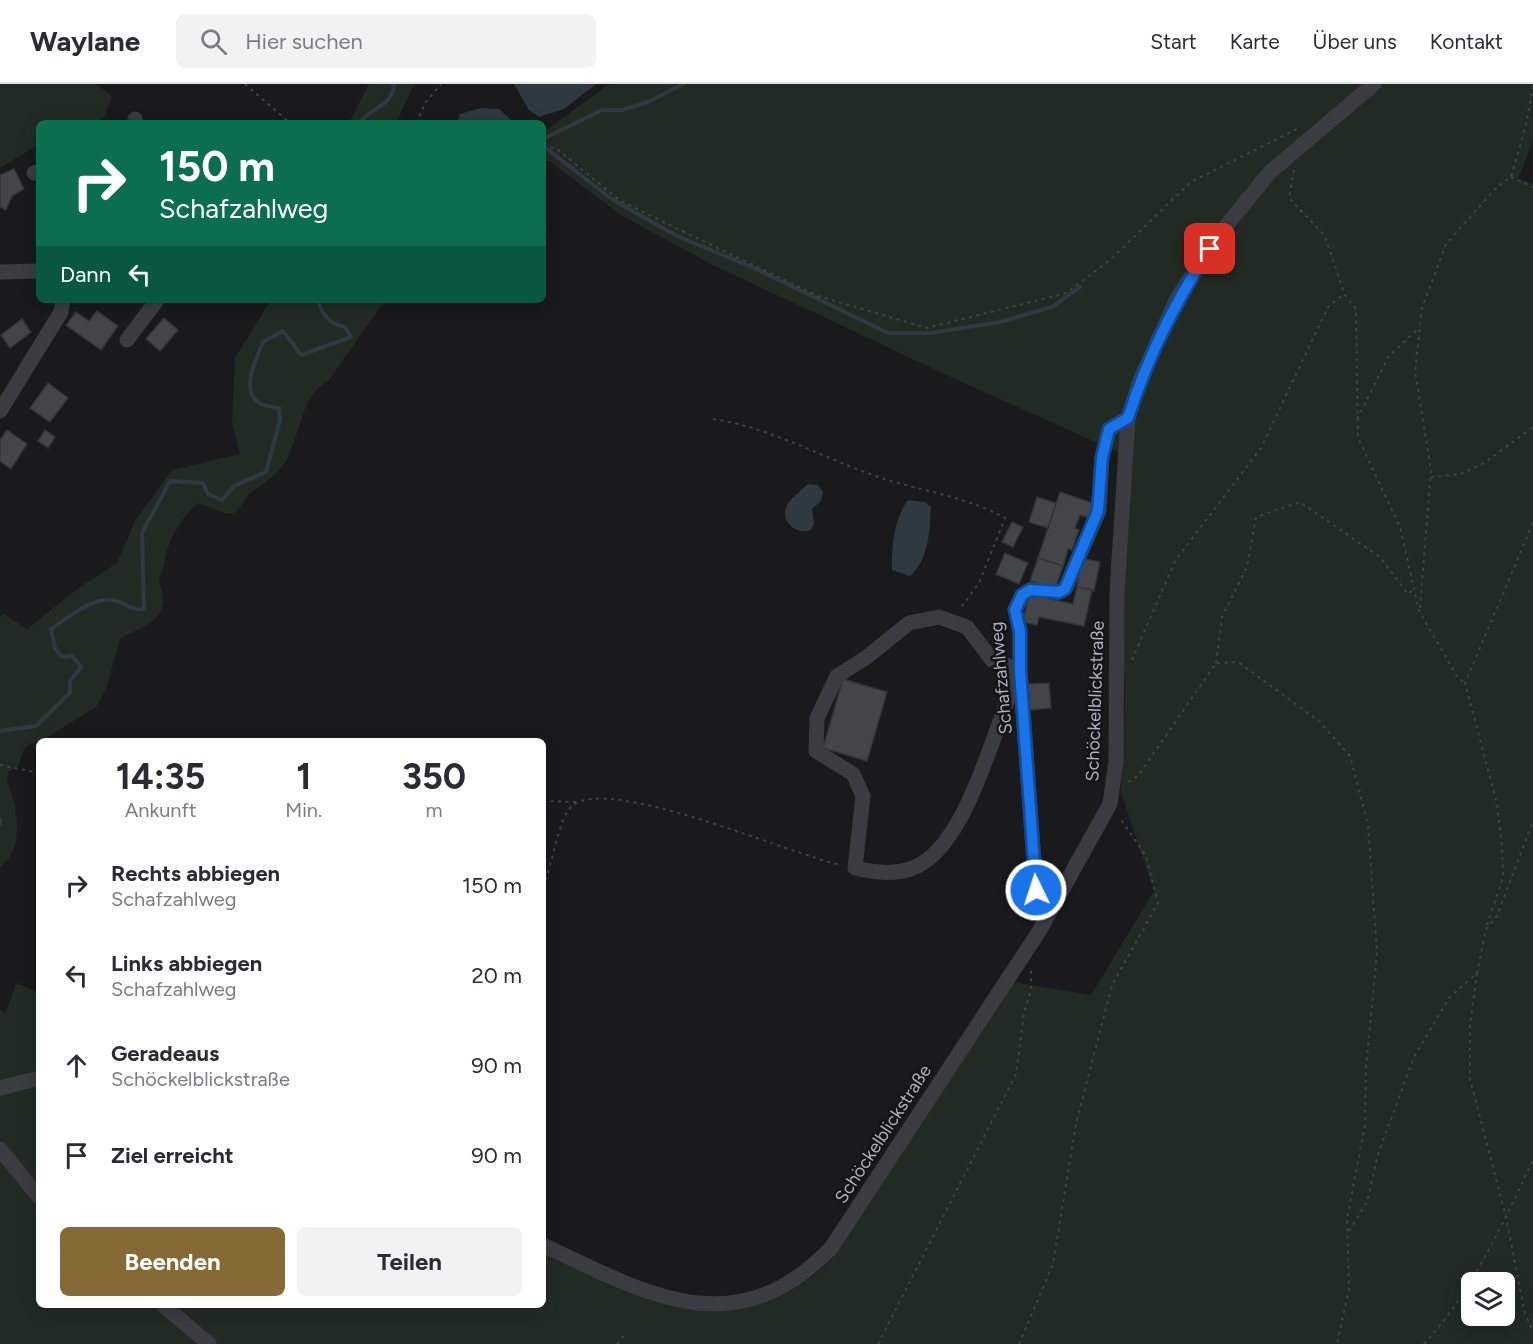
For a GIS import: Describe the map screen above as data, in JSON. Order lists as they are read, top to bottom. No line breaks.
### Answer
{"streets":{"street":["Schafzahlweg","Schöckelblickstraße"]},"crossings":[["Schafzahlweg","Schöckelblickstraße"]],"page":{"header":"Waylane","search":"Hier suchen","nav":["Start","Karte","Über uns","Kontakt"],"turn":["150 m","Schafzahlweg"],"then":"Dann","eta":["14:35","Ankunft","1","Min.","350","m"],"list":[{"name":"Rechts abbiegen","note":"Schafzahlweg","value":"150 m"},{"name":"Links abbiegen","note":"Schafzahlweg","value":"20 m"},{"name":"Geradeaus","note":"Schöckelblickstraße","value":"90 m"},{"name":"Ziel erreicht","value":"90 m"}],"buttons":["Beenden","Teilen"]}}
